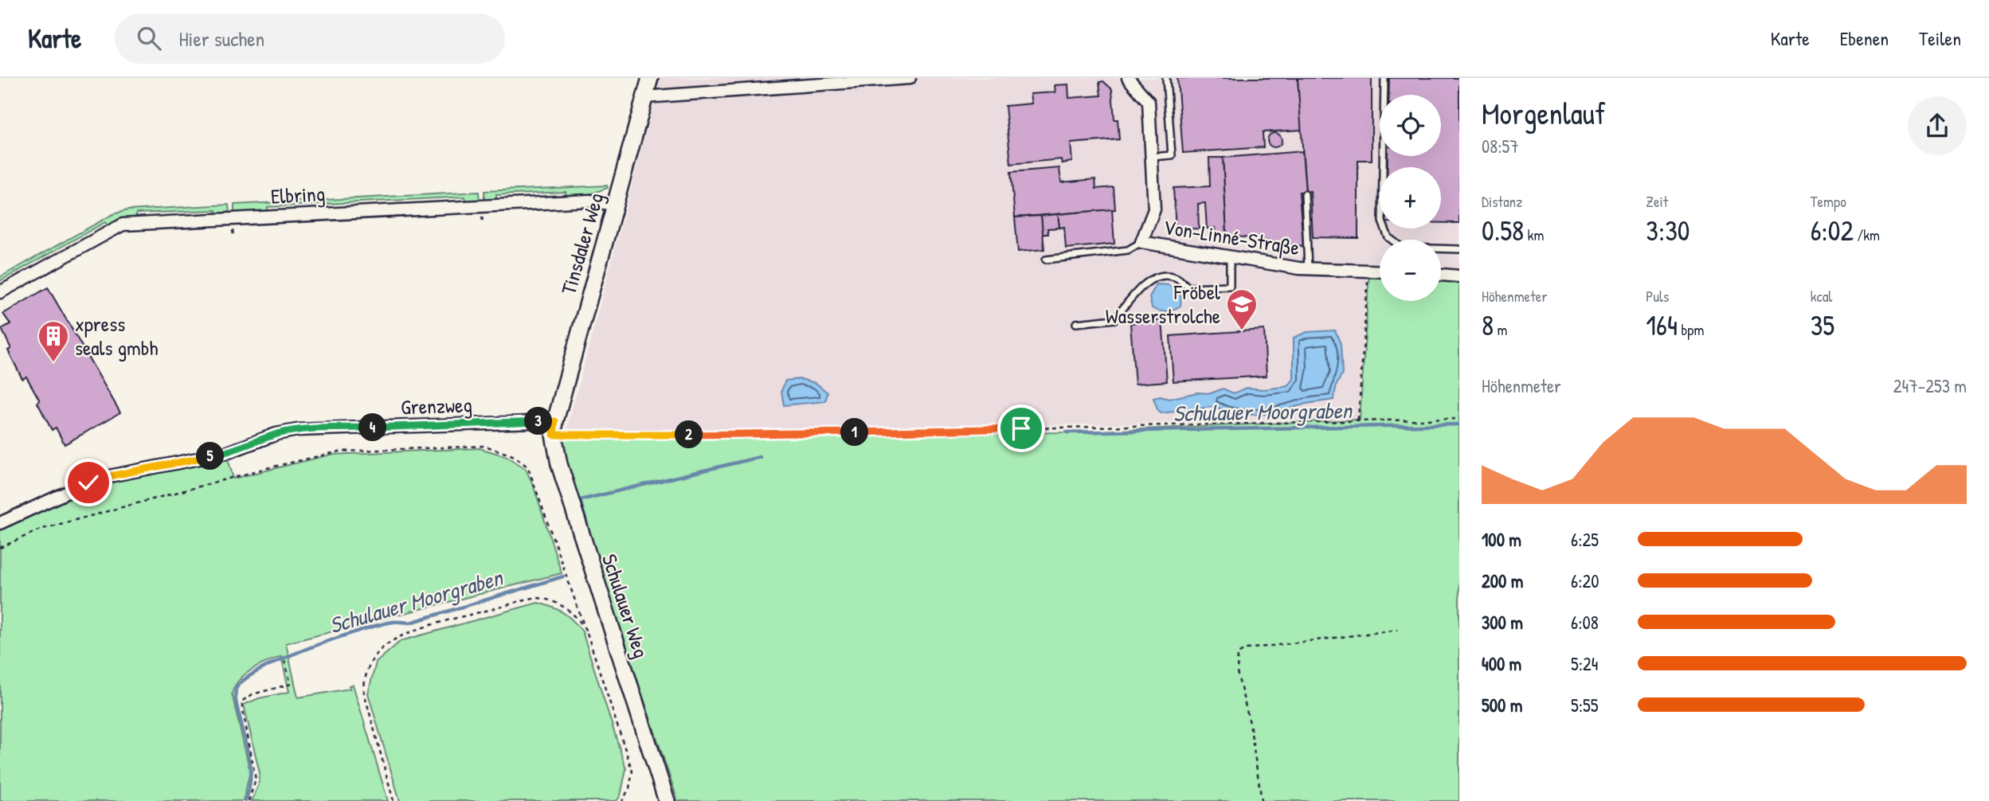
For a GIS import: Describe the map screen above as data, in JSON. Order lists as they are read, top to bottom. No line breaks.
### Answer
{"streets":{"street":["Elbring","Von-Linné-Straße","Tinsdaler Weg","Grenzweg","Schulauer Weg"]},"crossings":[["Elbring","Tinsdaler Weg"],["Tinsdaler Weg","Grenzweg"],["Tinsdaler Weg","Schulauer Weg"],["Grenzweg","Schulauer Weg"]],"water":["Schulauer Moorgraben"],"places":{"school or university":["Fröbel Wasserstrolche"],"building":["xpress seals gmbh"]},"page":{"header":"Karte","search":"Hier suchen","nav":["Karte","Ebenen","Teilen"],"heading":["Morgenlauf","08:57"],"map_buttons":["+","−"],"stats":[["Distanz","0.58 km"],["Zeit","3:30"],["Tempo","6:02 /km"],["Höhenmeter","8 m"],["Puls","164 bpm"],["kcal","35"]],"chart":["Höhenmeter","247–253 m"],"pins":["3","4","1","2","5"],"list":[{"name":"100 m","note":"6:25"},{"name":"200 m","note":"6:20"},{"name":"300 m","note":"6:08"},{"name":"400 m","note":"5:24"},{"name":"500 m","note":"5:55"}]}}
